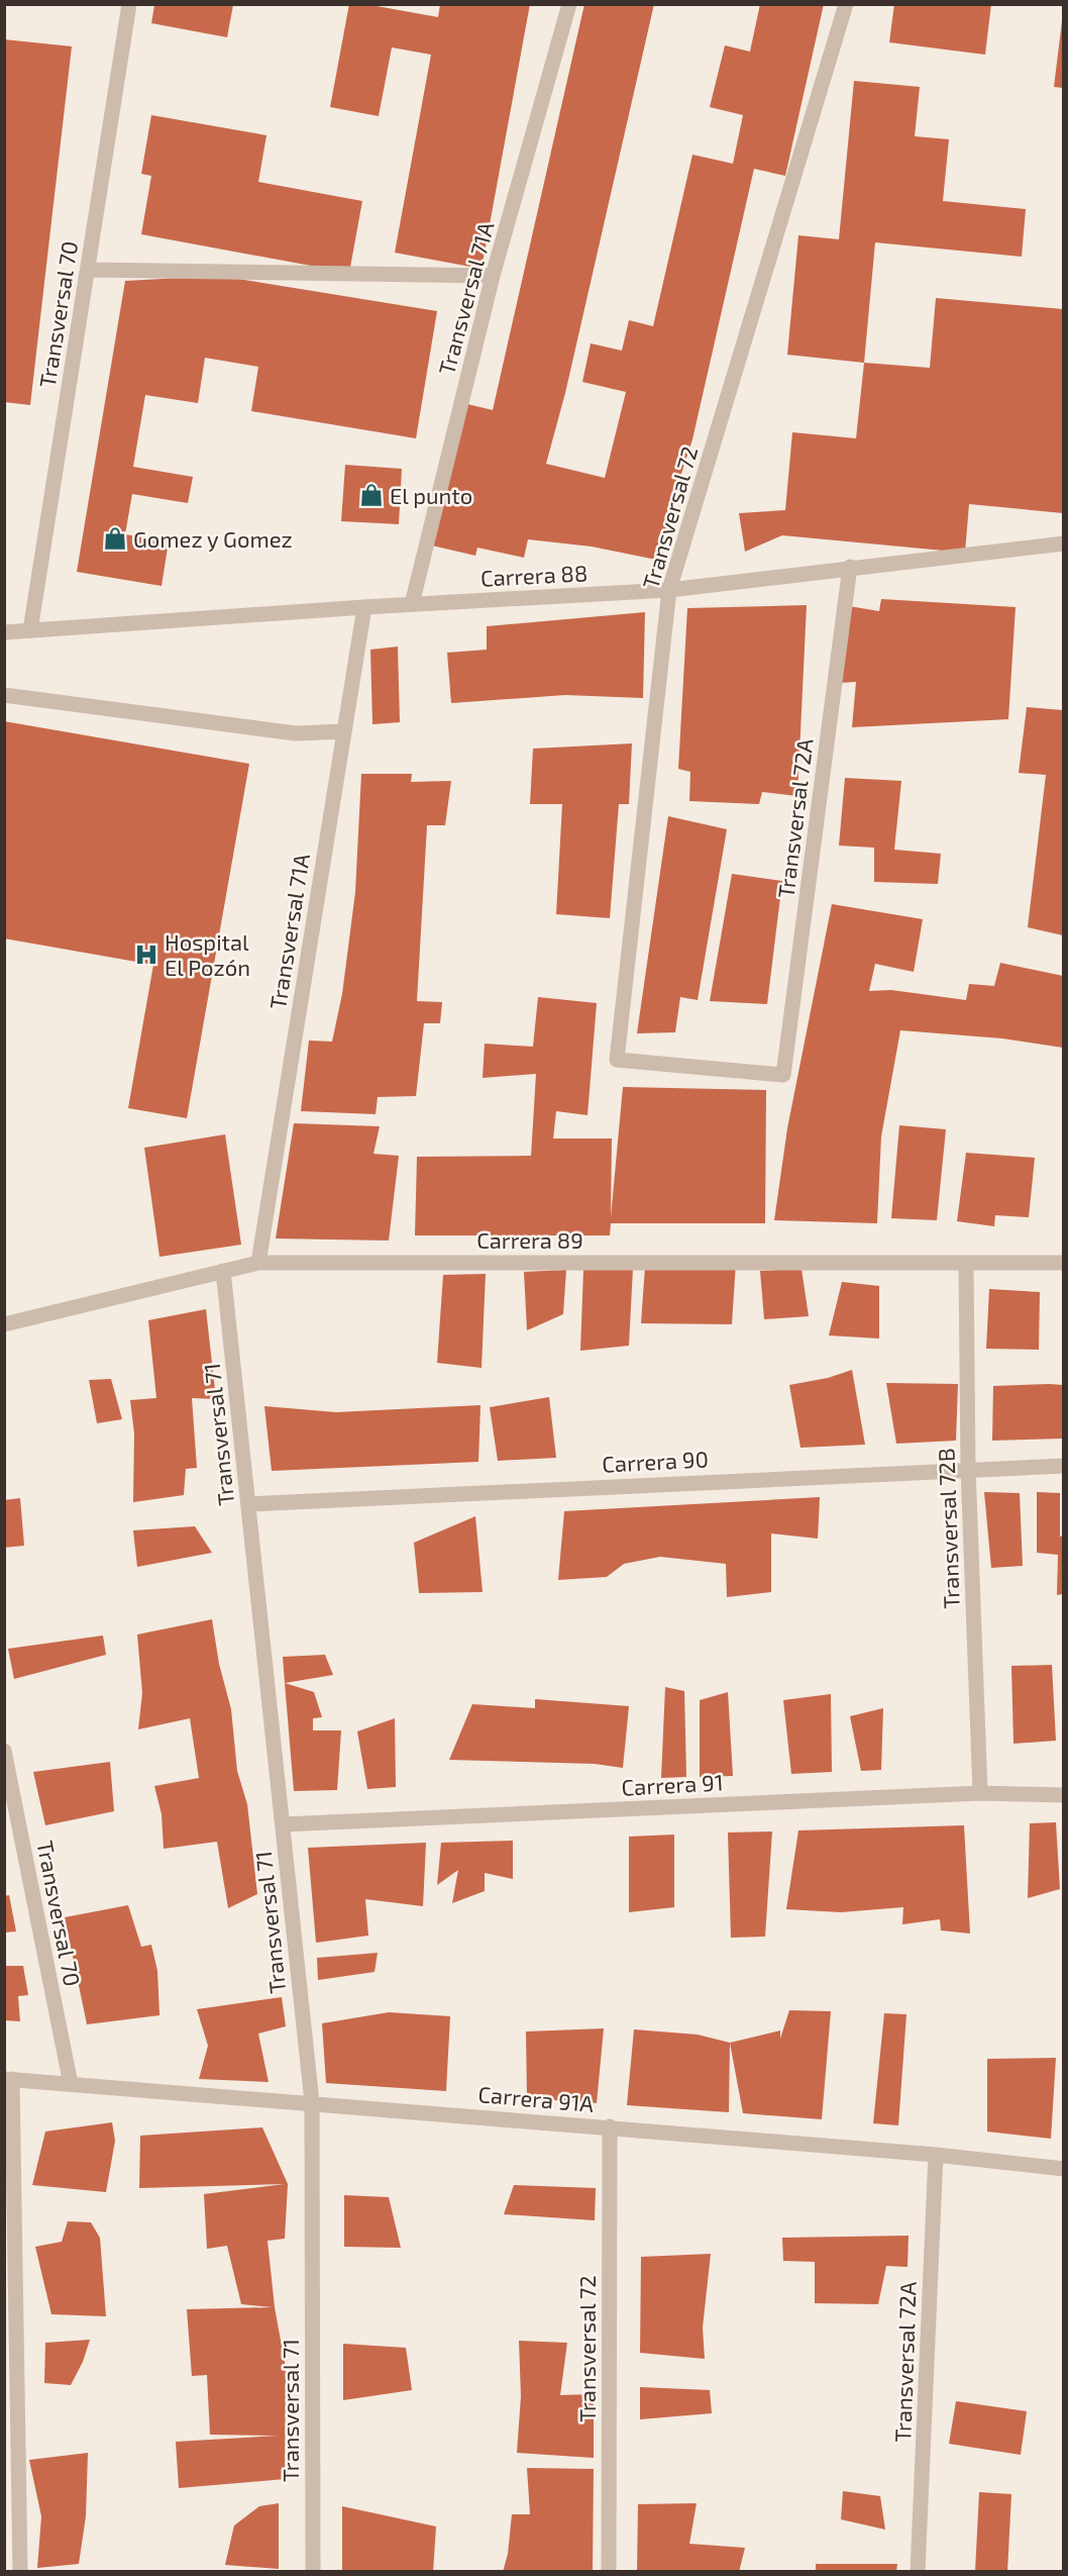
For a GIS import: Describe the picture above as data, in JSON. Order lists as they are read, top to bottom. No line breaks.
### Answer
{"streets":{"street":["Transversal 71A","Transversal 70","Transversal 72","Carrera 88","Transversal 72A","Carrera 89","Transversal 71","Carrera 90","Transversal 72B","Carrera 91","Carrera 91A"]},"crossings":[["Transversal 71A","Carrera 88"],["Transversal 71A","Carrera 89"],["Transversal 70","Carrera 88"],["Transversal 70","Carrera 91A"],["Transversal 72","Carrera 88"],["Transversal 72","Transversal 72A"],["Transversal 72","Carrera 91A"],["Carrera 88","Transversal 72A"],["Transversal 72A","Carrera 91A"],["Carrera 89","Transversal 71"],["Carrera 89","Transversal 72B"],["Transversal 71","Carrera 90"],["Transversal 71","Carrera 91"],["Transversal 71","Carrera 91A"],["Carrera 90","Transversal 72B"],["Transversal 72B","Carrera 91"]],"places":{"shop":["El punto","Gomez y Gomez"],"hospital":["Hospital El Pozón"]}}
